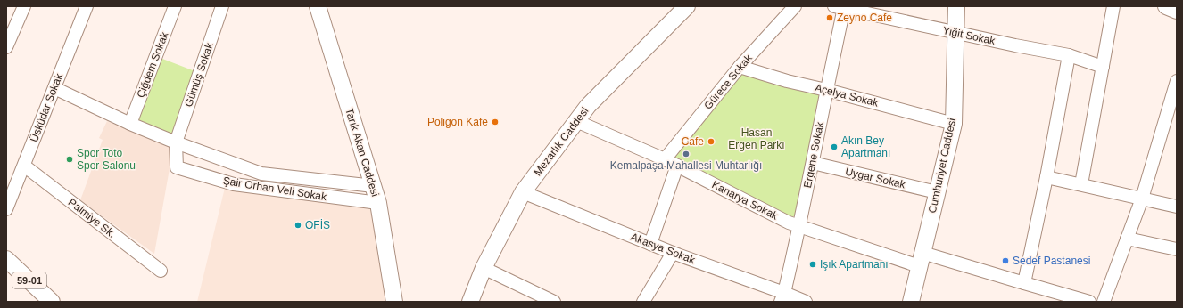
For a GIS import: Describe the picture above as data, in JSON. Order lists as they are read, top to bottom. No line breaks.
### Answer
{"streets":{"main road":["Mezarlık Caddesi","Tarık Akan Caddesi","Cumhuriyet Caddesi","59-01"],"street":["Yiğit Sokak","Çiğdem Sokak","Gümüş Sokak","Gürece Sokak","Açelya Sokak","Üsküdar Sokak","Ergene Sokak","Uygar Sokak","Şair Orhan Veli Sokak","Kanarya Sokak","Palmiye Sk.","Akasya Sokak"]},"crossings":[["Yiğit Sokak","Ergene Sokak"],["Yiğit Sokak","Cumhuriyet Caddesi"],["Çiğdem Sokak","Şair Orhan Veli Sokak"],["Gümüş Sokak","Şair Orhan Veli Sokak"],["Gürece Sokak","Açelya Sokak"],["Gürece Sokak","Kanarya Sokak"],["Açelya Sokak","Ergene Sokak"],["Açelya Sokak","Cumhuriyet Caddesi"],["Üsküdar Sokak","Şair Orhan Veli Sokak"],["Üsküdar Sokak","Palmiye Sk."],["Mezarlık Caddesi","Kanarya Sokak"],["Mezarlık Caddesi","Akasya Sokak"],["Tarık Akan Caddesi","Şair Orhan Veli Sokak"],["Ergene Sokak","Uygar Sokak"],["Ergene Sokak","Kanarya Sokak"],["Ergene Sokak","Akasya Sokak"],["Cumhuriyet Caddesi","Uygar Sokak"],["Cumhuriyet Caddesi","Kanarya Sokak"]],"parks":["Hasan Ergen Parkı"],"places":["Zeyno Cafe","Poligon Kafe","Cafe","Akın Bey Apartmanı","Kemalpaşa Mahallesi Muhtarlığı","Spor Toto Spor Salonu","OFİS","Sedef Pastanesi","Işık Apartmanı"]}
